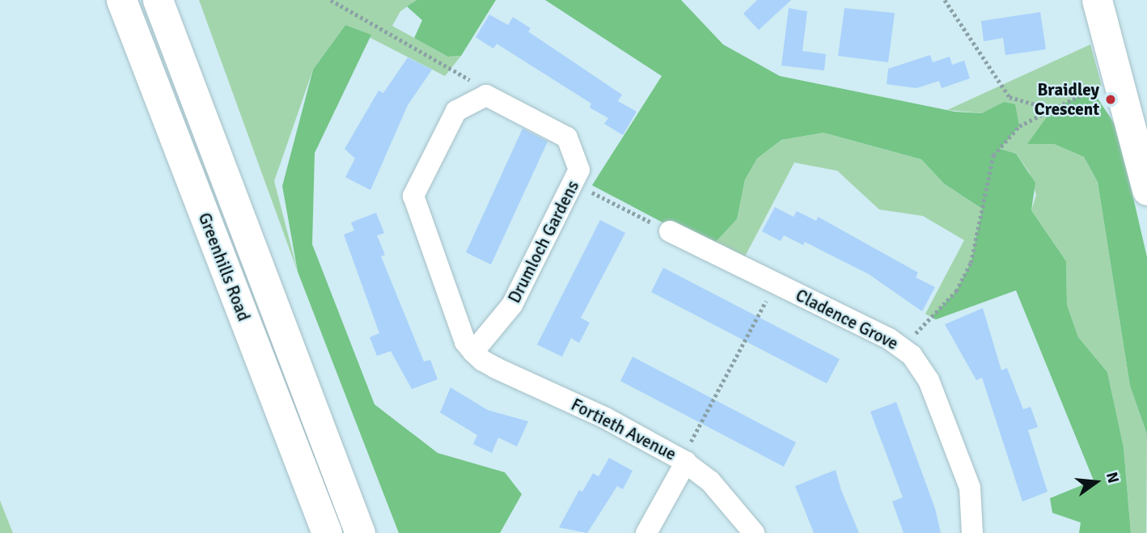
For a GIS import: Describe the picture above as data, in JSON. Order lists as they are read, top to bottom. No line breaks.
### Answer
{"streets":{"street":["Drumloch Gardens","Greenhills Road","Cladence Grove","Fortieth Avenue"]},"crossings":[["Drumloch Gardens","Fortieth Avenue"]],"places":["Braidley Crescent"],"north":"right"}
